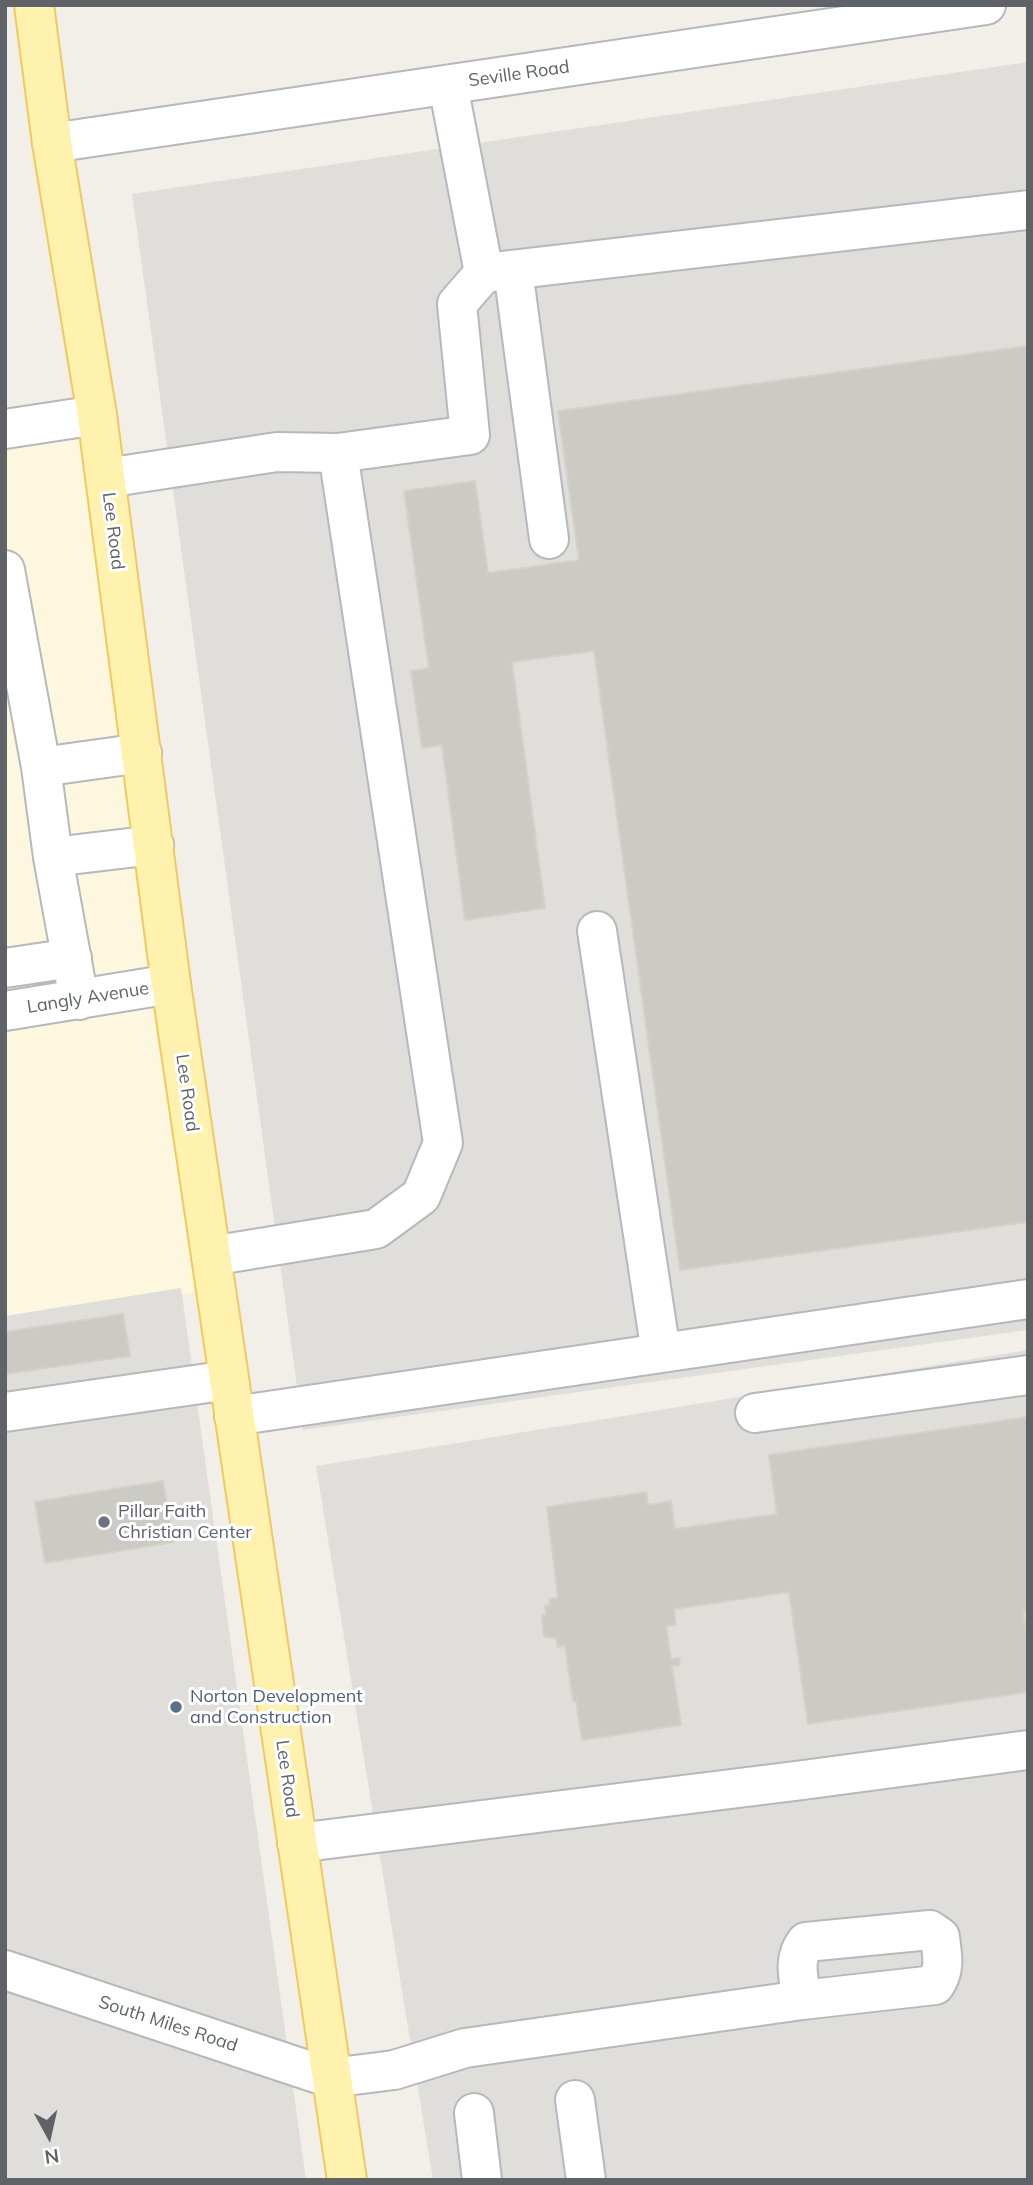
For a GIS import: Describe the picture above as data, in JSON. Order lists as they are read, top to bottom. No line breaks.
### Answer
{"streets":{"main road":["Lee Road"],"street":["Seville Road","Langly Avenue","South Miles Road"]},"crossings":[["Seville Road","Lee Road"],["Lee Road","Langly Avenue"],["Lee Road","South Miles Road"]],"places":["Pillar Faith Christian Center","Norton Development and Construction"],"north":"bottom"}
